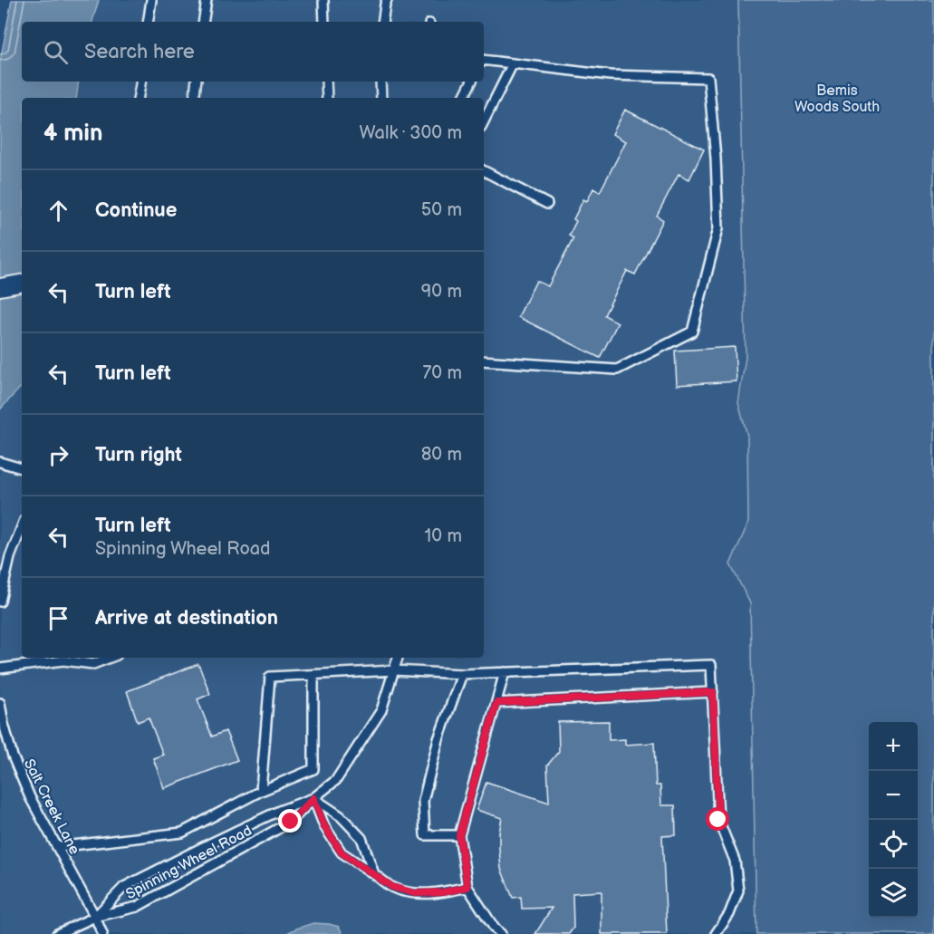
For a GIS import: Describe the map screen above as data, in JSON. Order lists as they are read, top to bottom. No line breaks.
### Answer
{"streets":{"lane":["Salt Creek Lane","Spinning Wheel Road"]},"crossings":[["Salt Creek Lane","Spinning Wheel Road"]],"parks":["Bemis Woods South"],"page":{"search":"Search here","heading":["4 min","Walk · 300 m"],"list":[["Continue","50 m"],["Turn left","90 m"],["Turn left","70 m"],["Turn right","80 m"],["Turn left","Spinning Wheel Road","10 m"],"Arrive at destination"],"map_buttons":["+","−"]}}
